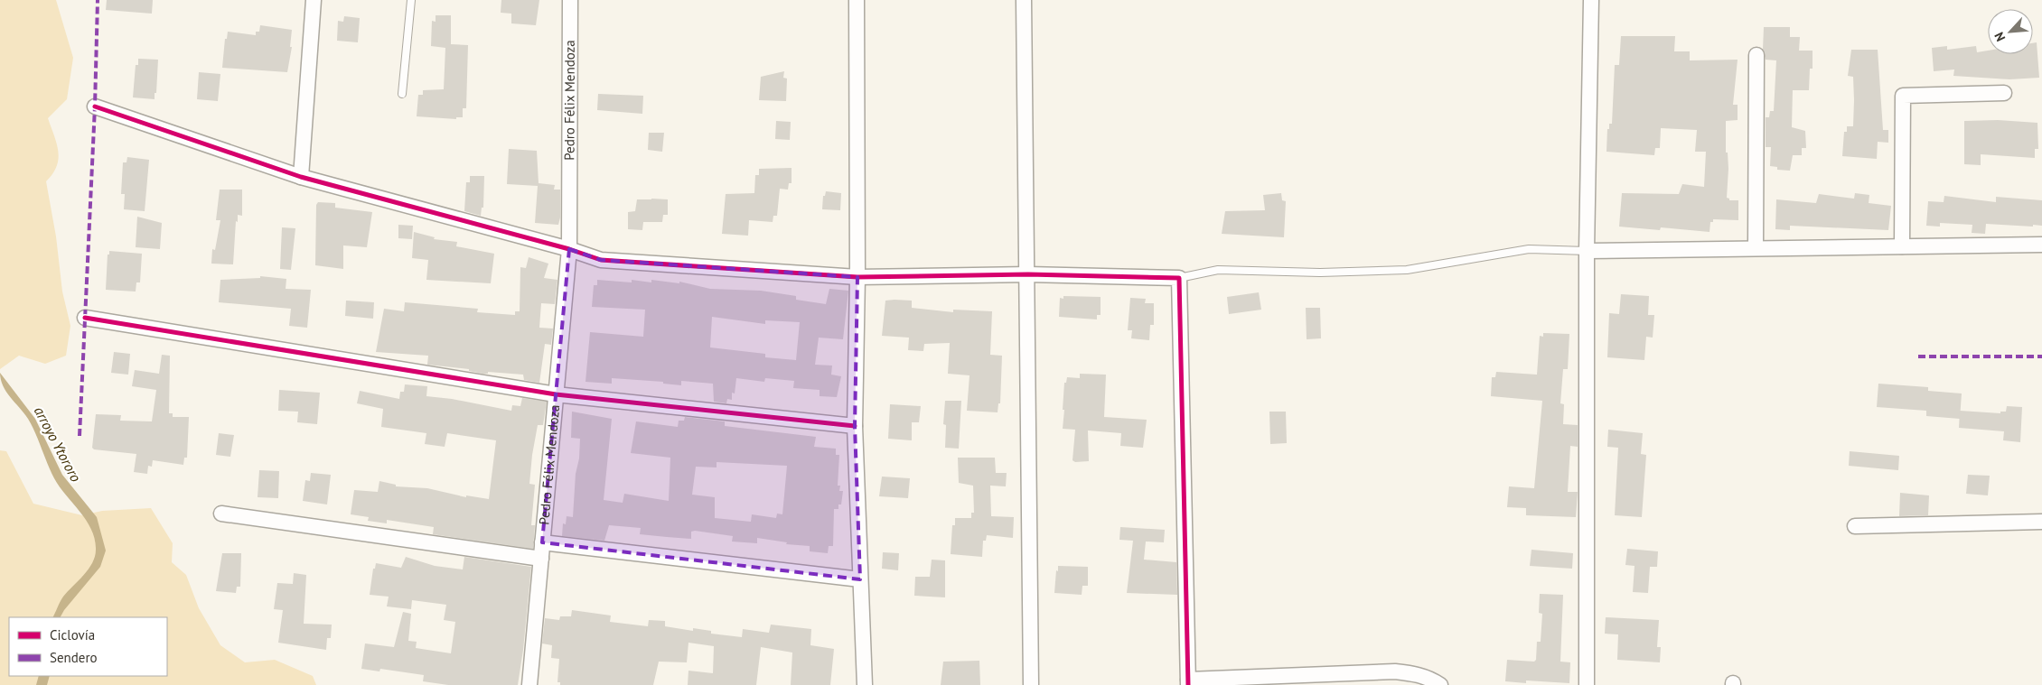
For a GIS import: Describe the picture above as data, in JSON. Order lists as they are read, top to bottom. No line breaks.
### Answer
{"streets":{"street":["Pedro Félix Mendoza"]},"water":["arroyo Ytororo"],"legend":["Ciclovía","Sendero"],"north":"bottom left"}
